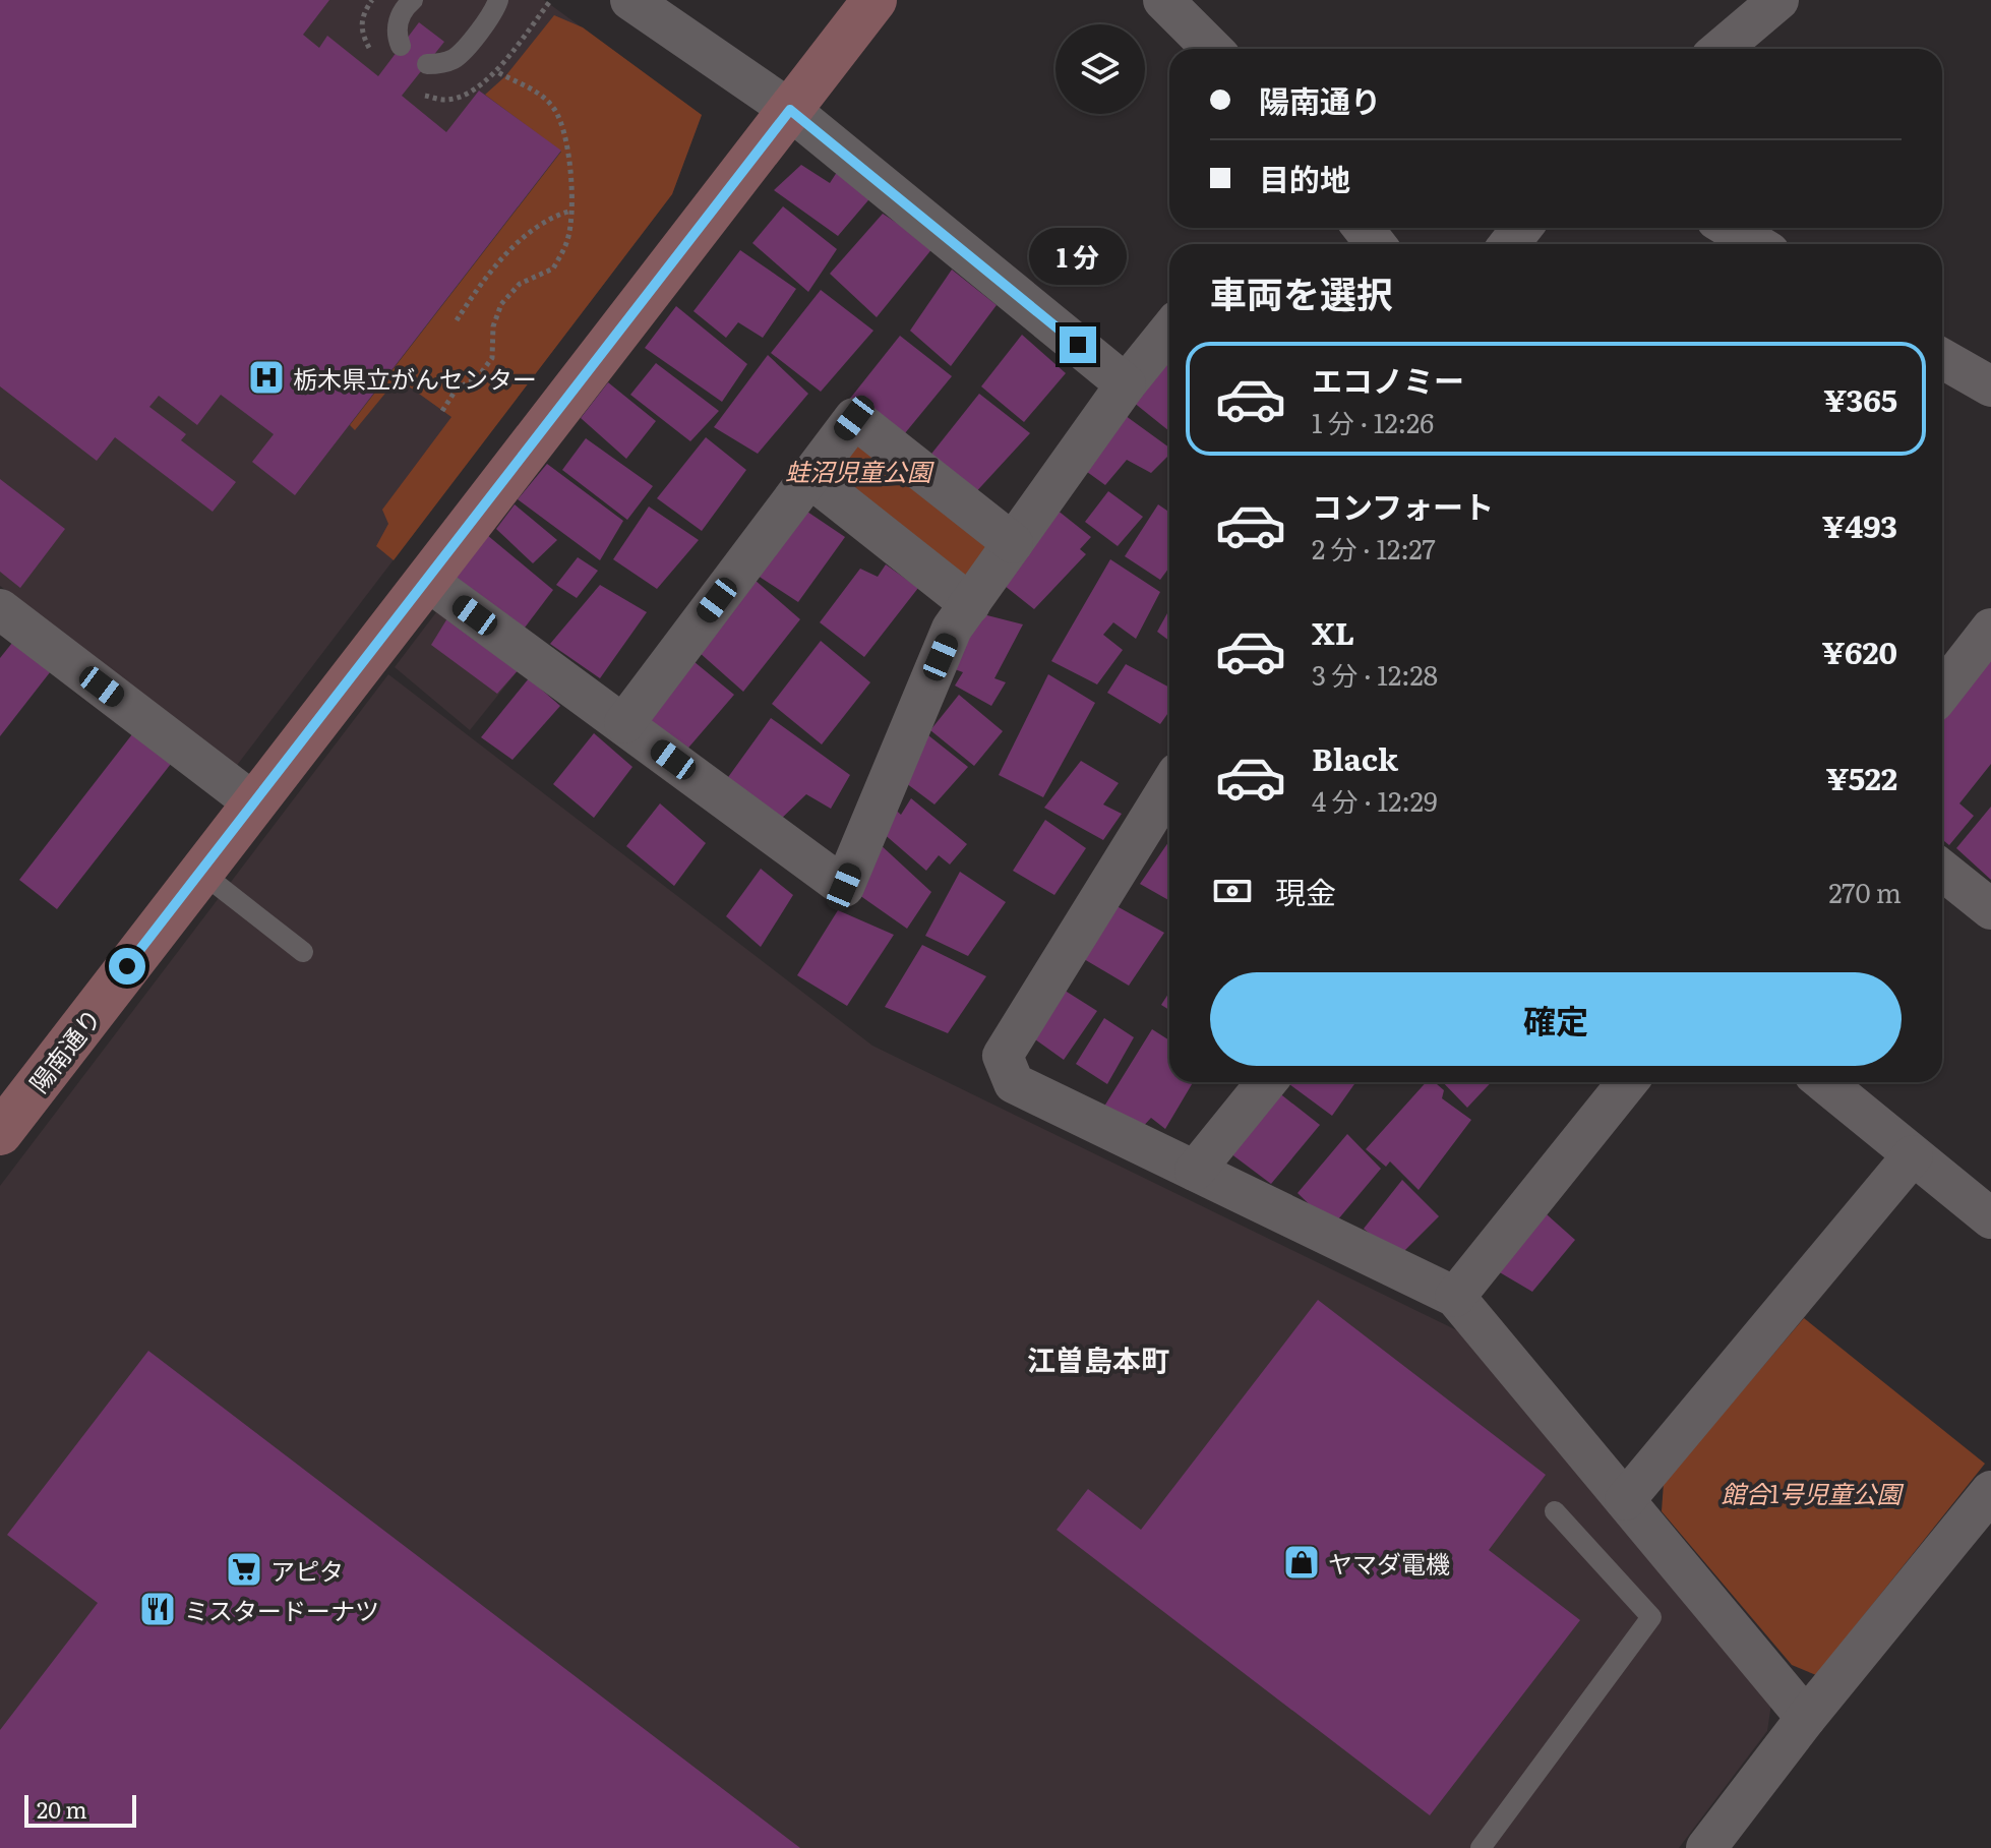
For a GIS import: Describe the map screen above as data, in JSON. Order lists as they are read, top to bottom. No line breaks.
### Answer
{"streets":{"street":["陽南通り"]},"districts":["江曽島本町"],"parks":["蛙沼児童公園","館合1号児童公園"],"places":{"hospital":["栃木県立がんセンター"],"shop":["ヤマダ電機"],"supermarket":["アピタ"],"restaurant":["ミスタードーナツ"]},"scale_bar":"20 m","page":{"banner":["陽南通り","目的地"],"bubble":"1 分","heading":"車両を選択","list":[{"name":"エコノミー","note":"1 分 · 12:26","value":"¥365"},{"name":"コンフォート","note":"2 分 · 12:27","value":"¥493"},{"name":"XL","note":"3 分 · 12:28","value":"¥620"},{"name":"Black","note":"4 分 · 12:29","value":"¥522"}],"pay":["現金","270 m"],"buttons":"確定","scale":"20 m"}}
